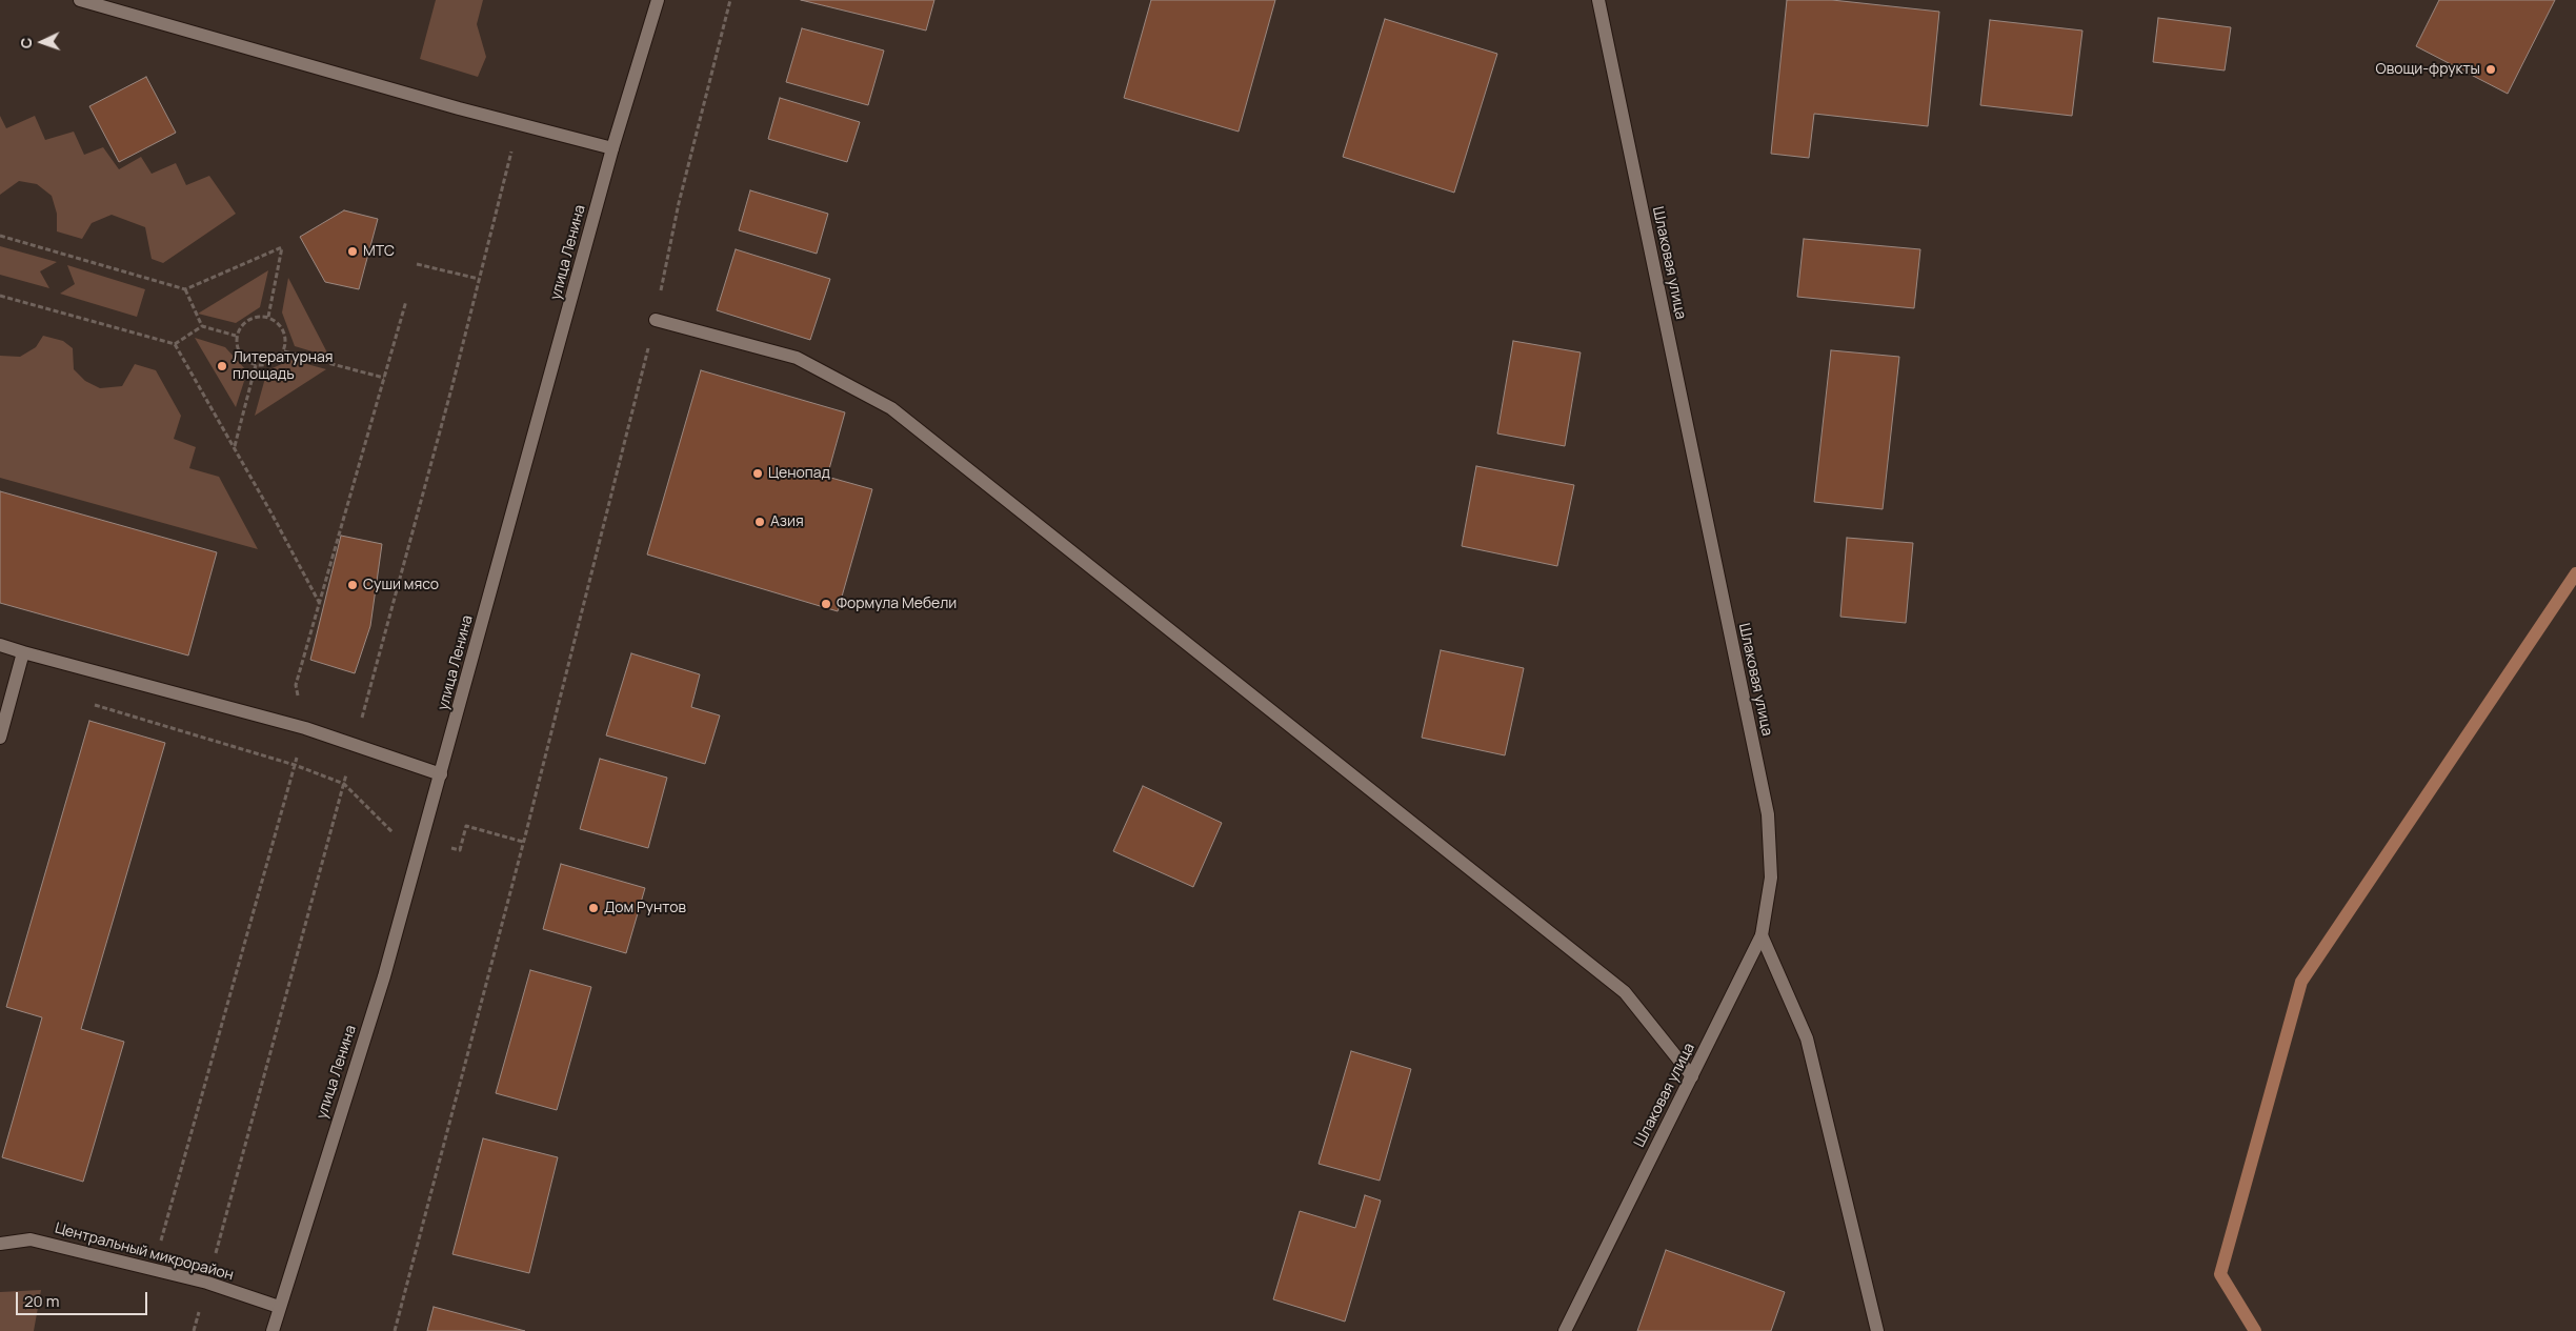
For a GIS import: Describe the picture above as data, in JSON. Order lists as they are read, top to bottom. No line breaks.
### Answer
{"streets":{"main road":["улица Ленина","Шлаковая улица","Центральный микрорайон"]},"crossings":[["улица Ленина","Центральный микрорайон"]],"places":["Овощи-фрукты","МТС","Литературная площадь","Ценопад","Азия","Суши мясо","Формула Мебели","Дом Рунтов"],"scale_bar":"20 m","north":"left"}
